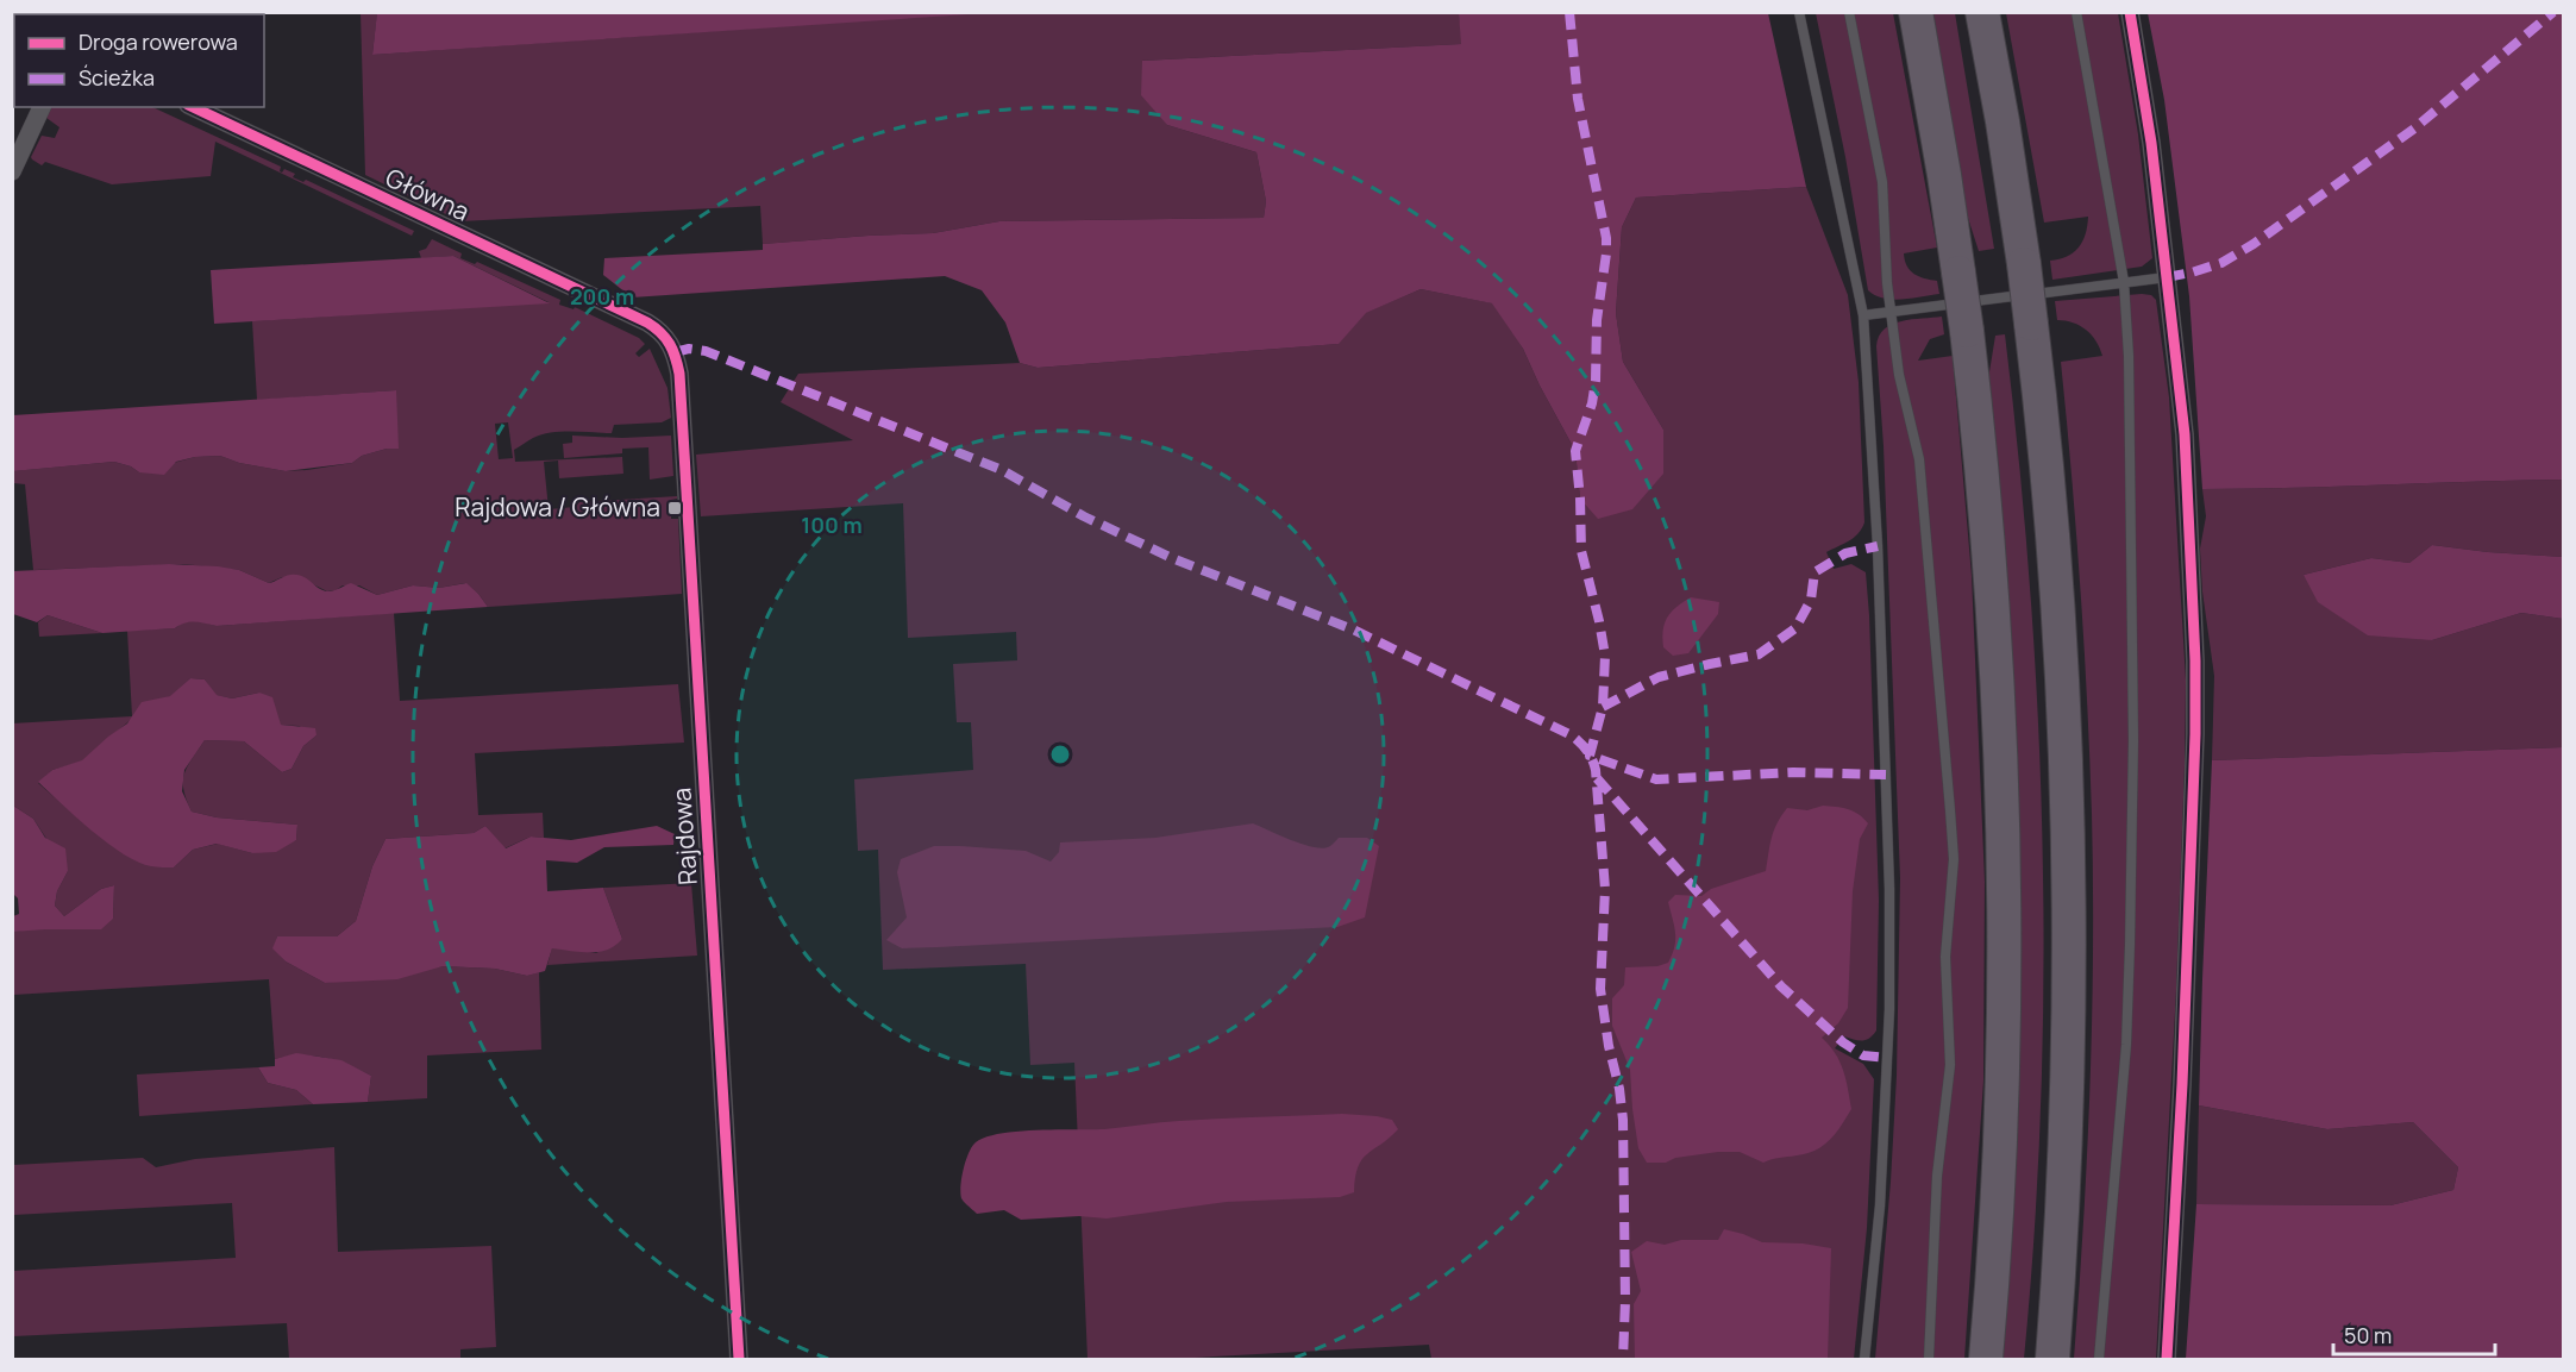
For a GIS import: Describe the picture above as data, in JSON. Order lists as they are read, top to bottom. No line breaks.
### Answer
{"streets":{"street":["Główna","Rajdowa"]},"crossings":[["Główna","Rajdowa"]],"places":{"transit":["Rajdowa / Główna"]},"legend":["Droga rowerowa","Ścieżka"],"scale_bar":"50 m","rings":["200 m","100 m"]}
